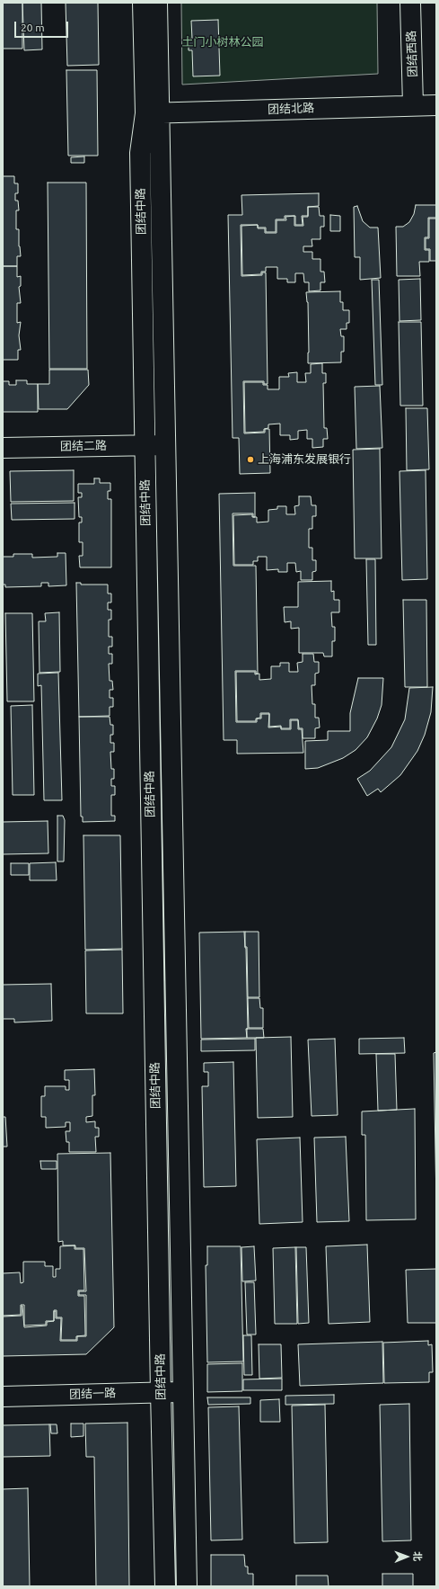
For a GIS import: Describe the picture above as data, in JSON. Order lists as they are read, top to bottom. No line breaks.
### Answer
{"streets":{"street":["团结西路","团结北路","团结中路","团结二路","团结一路"]},"crossings":[["团结西路","团结北路"],["团结北路","团结中路"],["团结中路","团结二路"],["团结中路","团结一路"]],"parks":["土门小树林公园"],"places":["上海浦东发展银行"],"scale_bar":"20 m","north":"right"}
